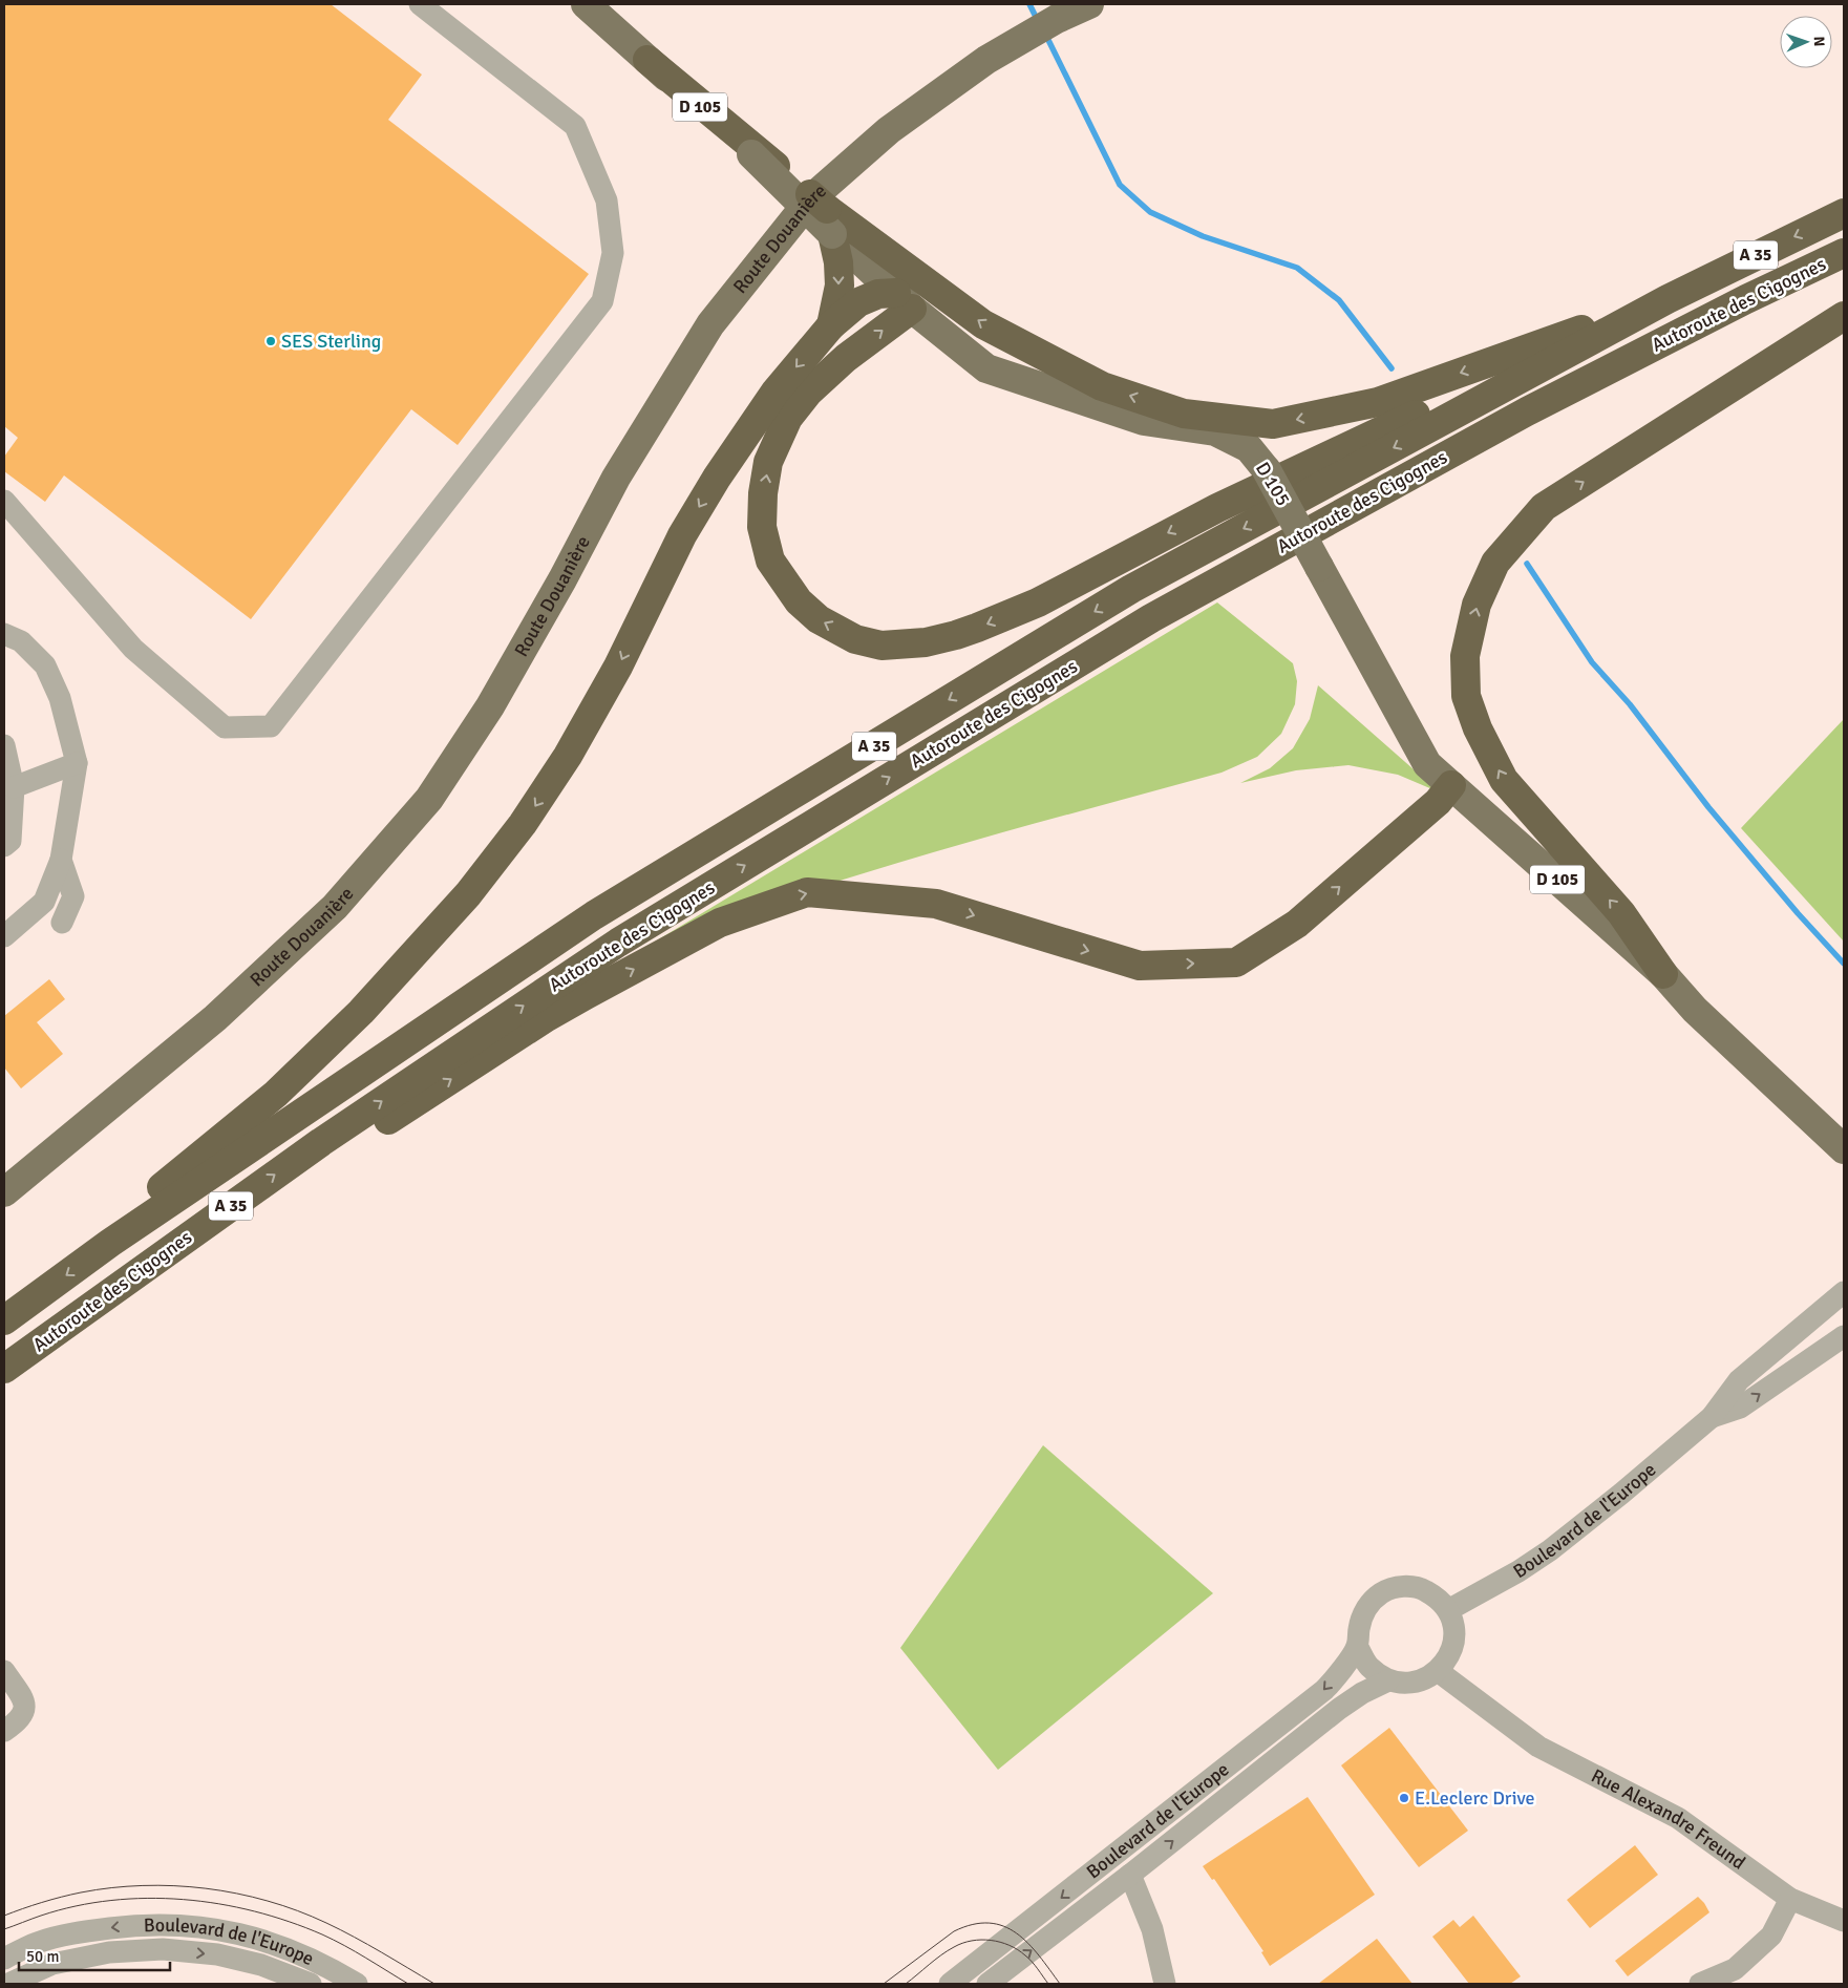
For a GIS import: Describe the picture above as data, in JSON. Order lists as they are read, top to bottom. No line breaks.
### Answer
{"streets":{"highway":["A 35","Autoroute des Cigognes"],"main road":["D 105","Route Douanière"],"street":["Boulevard de l'Europe","Rue Alexandre Freund"]},"crossings":[["Boulevard de l'Europe","Rue Alexandre Freund"]],"places":["SES Sterling","E.Leclerc Drive"],"scale_bar":"50 m","north":"right"}
